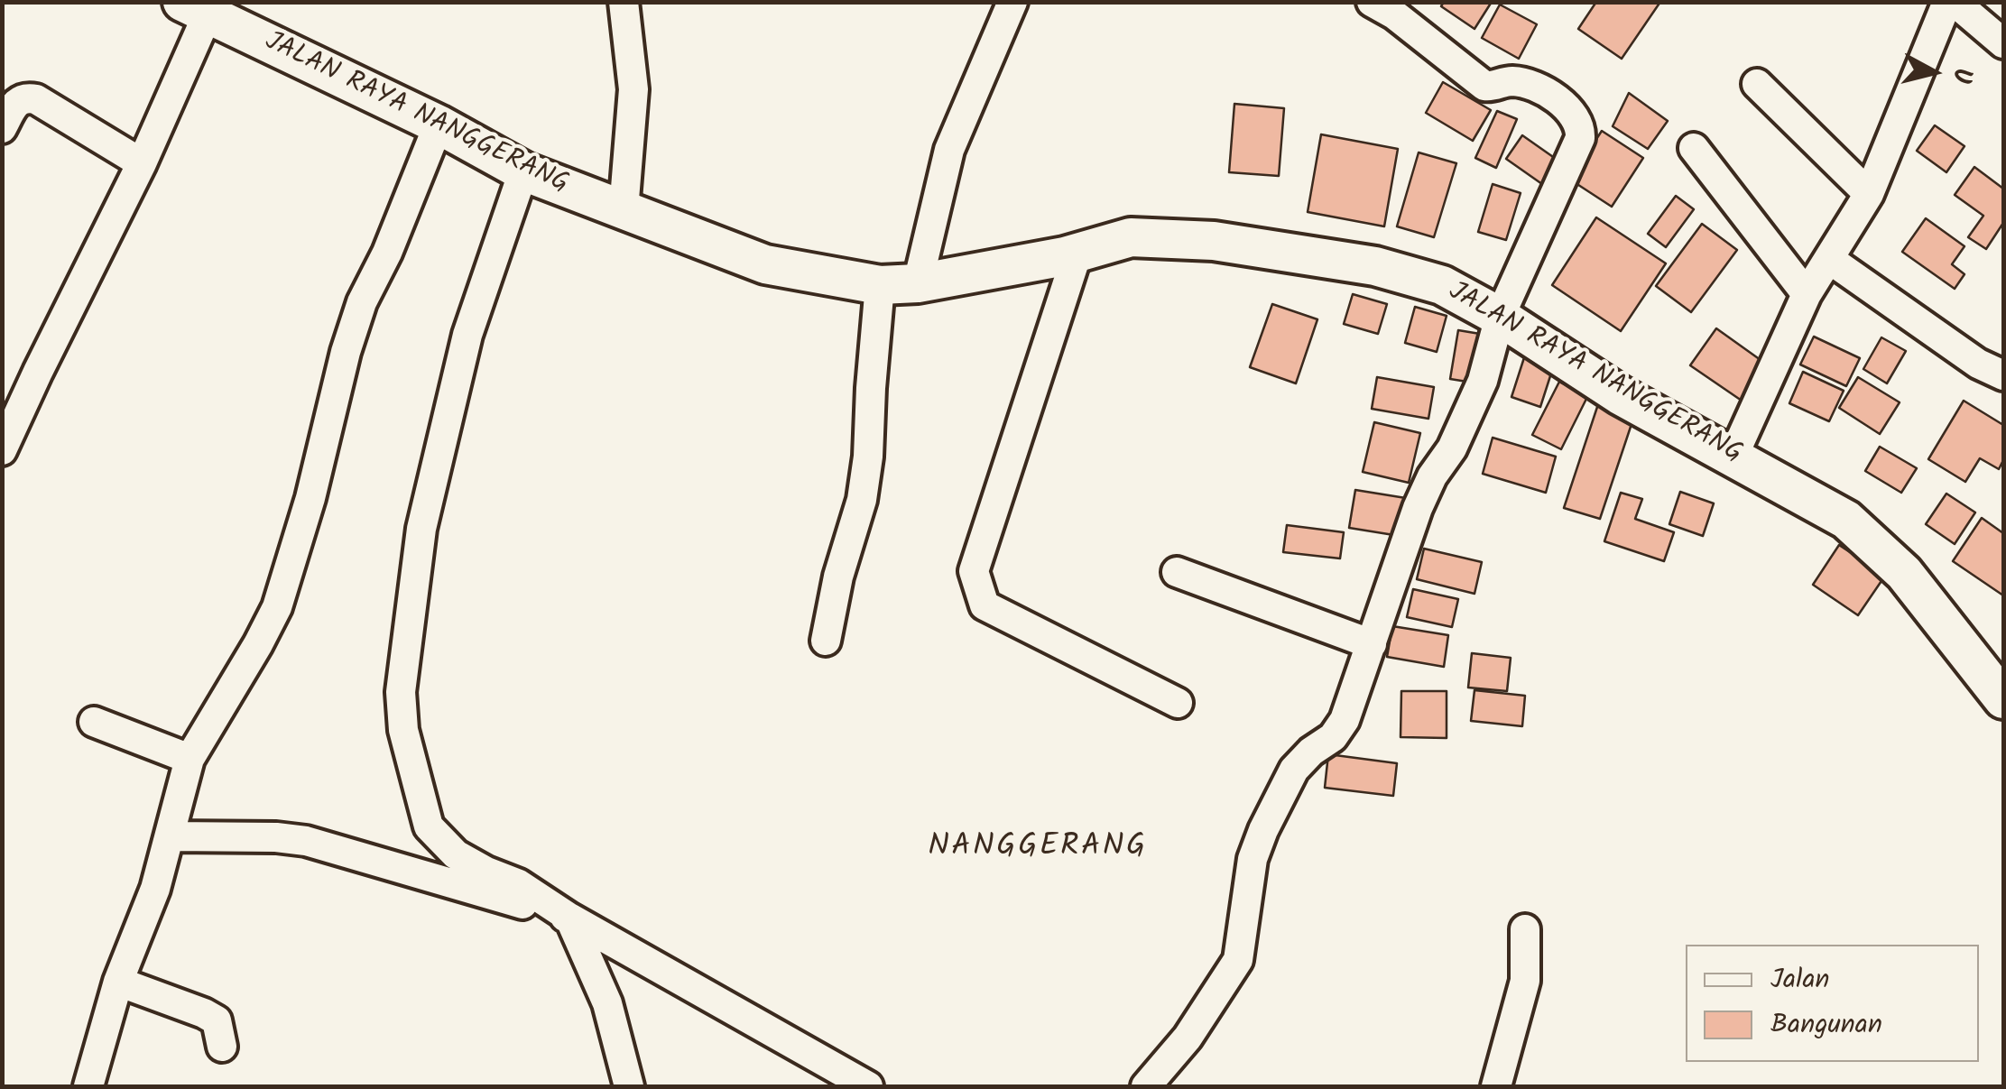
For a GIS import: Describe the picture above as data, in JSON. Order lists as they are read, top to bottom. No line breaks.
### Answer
{"streets":{"street":["JALAN RAYA NANGGERANG"]},"districts":["NANGGERANG"],"legend":["Jalan","Bangunan"],"north":"right"}
